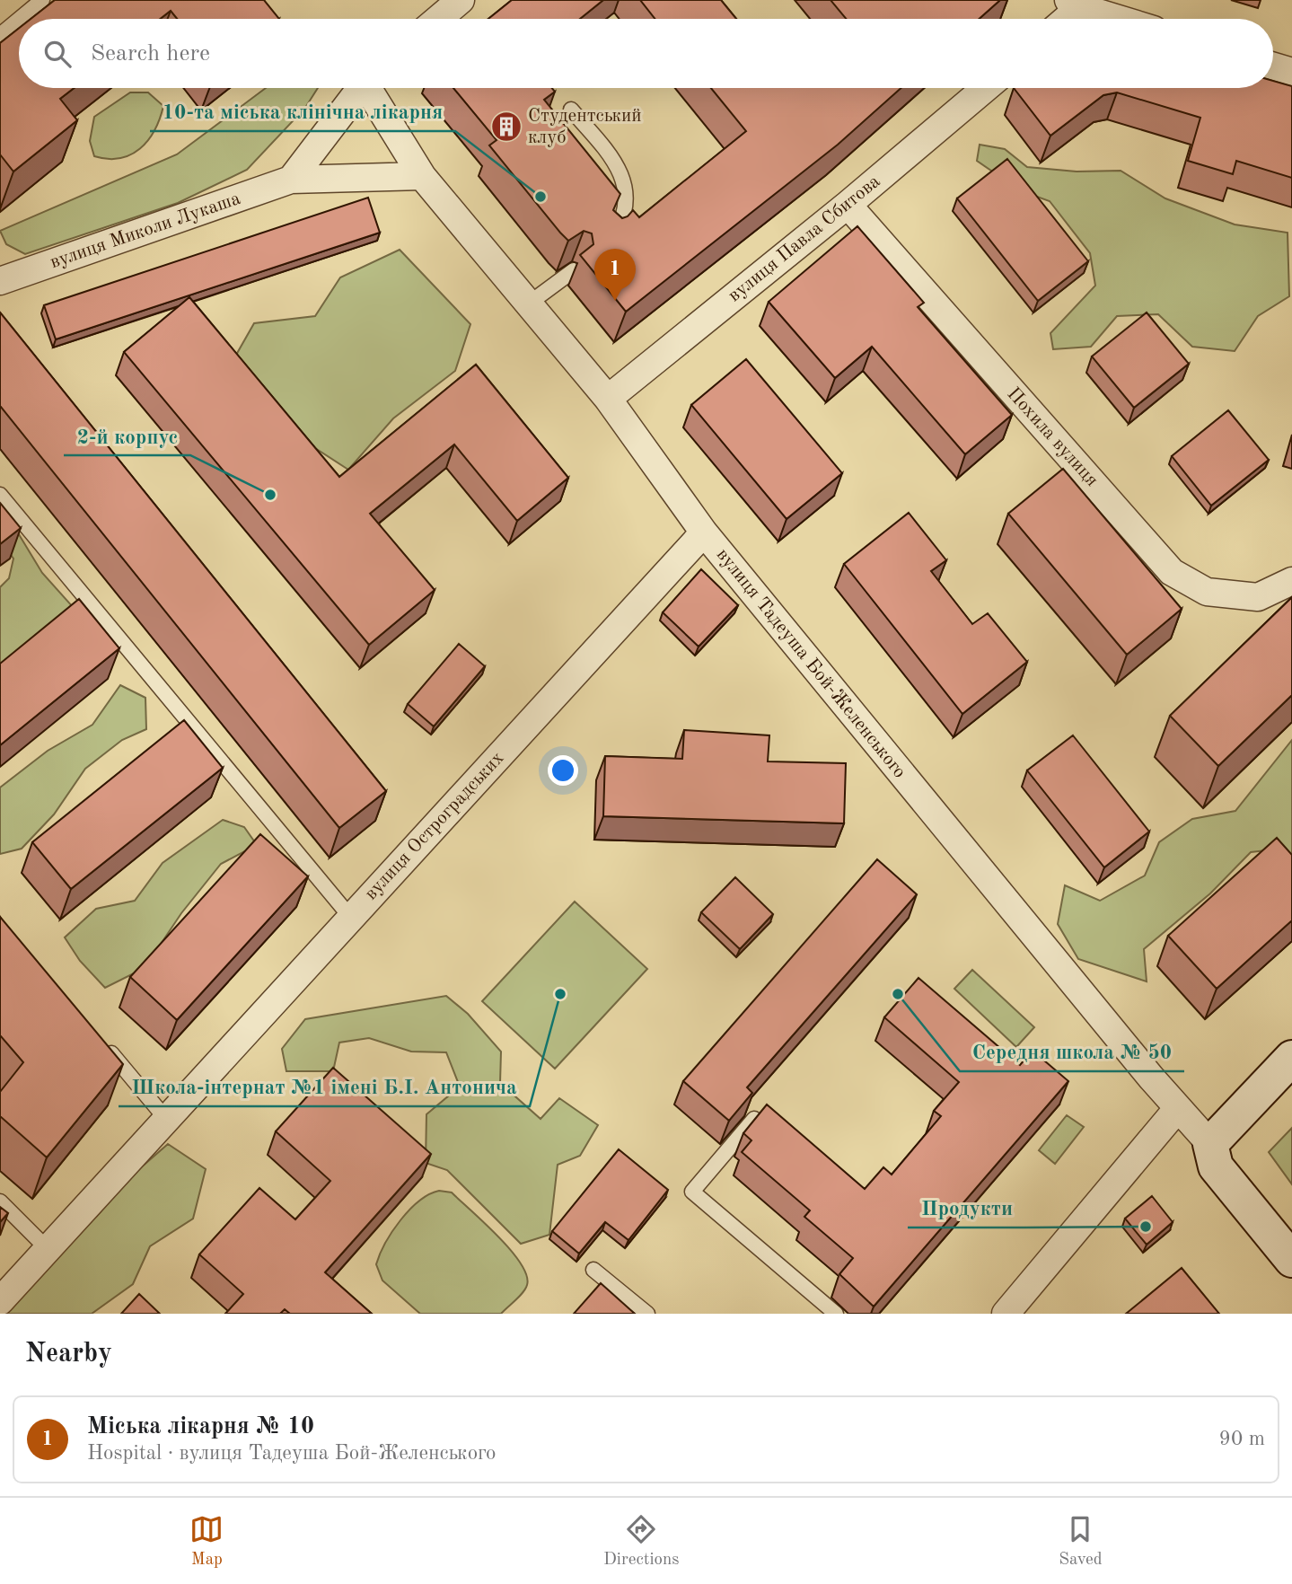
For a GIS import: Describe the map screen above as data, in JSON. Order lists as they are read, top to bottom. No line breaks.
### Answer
{"streets":{"street":["вулиця Миколи Лукаша","вулиця Павла Сбитова","Похила вулиця","вулиця Тадеуша Бой-Желенського","вулиця Остроградських"]},"crossings":[["вулиця Миколи Лукаша","вулиця Тадеуша Бой-Желенського"],["вулиця Павла Сбитова","Похила вулиця"],["вулиця Павла Сбитова","вулиця Тадеуша Бой-Желенського"],["вулиця Тадеуша Бой-Желенського","вулиця Остроградських"]],"places":{"building":["Студентський клуб"],"other":["10-та міська клінічна лікарня","2-й корпус","Школа-інтернат №1 імені Б.І. Антонича","Середня школа № 50","Продукти"]},"page":{"search":"Search here","pins":"1","heading":"Nearby","list":[{"mark":"1","name":"Міська лікарня № 10","note":"Hospital · вулиця Тадеуша Бой-Желенського","value":"90 m"}],"nav":["Map","Directions","Saved"]}}
